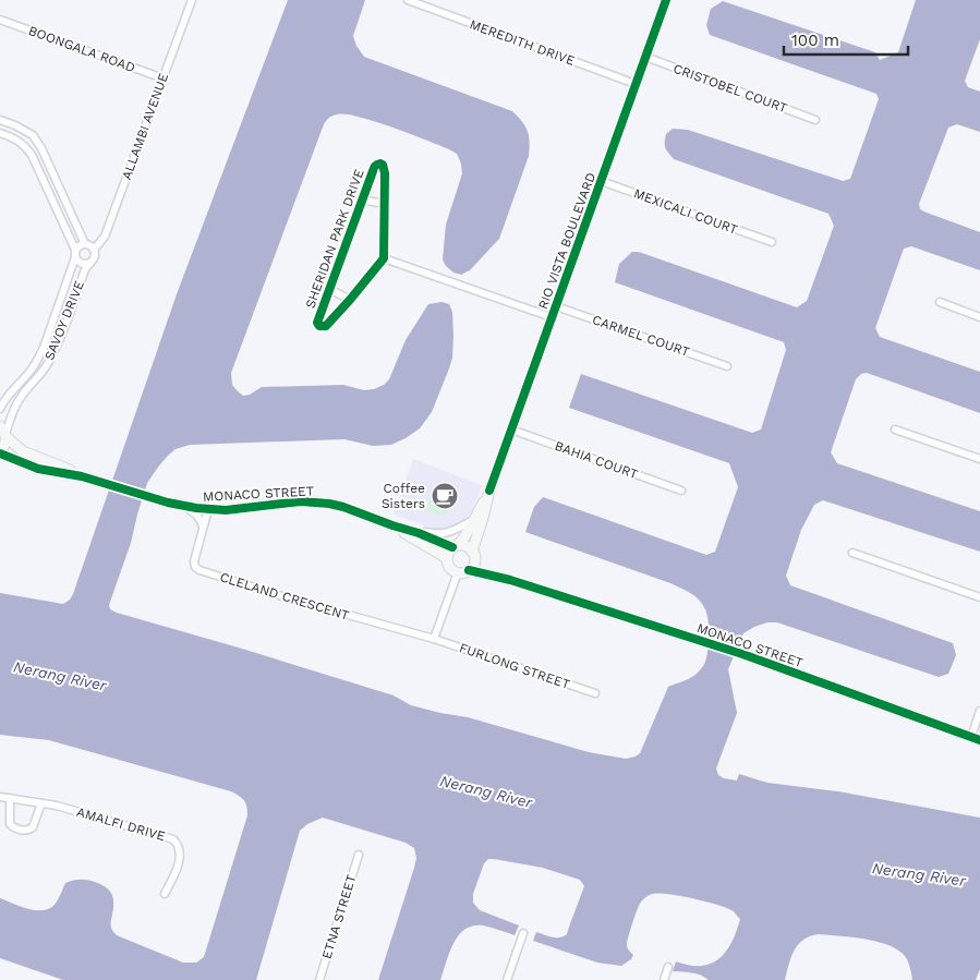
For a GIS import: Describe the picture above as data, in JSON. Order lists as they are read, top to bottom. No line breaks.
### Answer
{"streets":{"street":["MEREDITH DRIVE","BOONGALA ROAD","CRISTOBEL COURT","ALLAMBI AVENUE","MEXICALI COURT","SHERIDAN PARK DRIVE","RIO VISTA BOULEVARD","SAVOY DRIVE","CARMEL COURT","BAHIA COURT","MONACO STREET","CLELAND CRESCENT","FURLONG STREET","AMALFI DRIVE","ETNA STREET"]},"crossings":[["MEREDITH DRIVE","RIO VISTA BOULEVARD"],["BOONGALA ROAD","ALLAMBI AVENUE"],["CRISTOBEL COURT","RIO VISTA BOULEVARD"],["ALLAMBI AVENUE","SAVOY DRIVE"],["MEXICALI COURT","RIO VISTA BOULEVARD"],["RIO VISTA BOULEVARD","CARMEL COURT"],["RIO VISTA BOULEVARD","BAHIA COURT"],["RIO VISTA BOULEVARD","MONACO STREET"],["SAVOY DRIVE","MONACO STREET"],["MONACO STREET","CLELAND CRESCENT"],["CLELAND CRESCENT","FURLONG STREET"]],"water":["Nerang River"],"places":{"cafe":["Coffee Sisters"]},"scale_bar":"100 m"}
